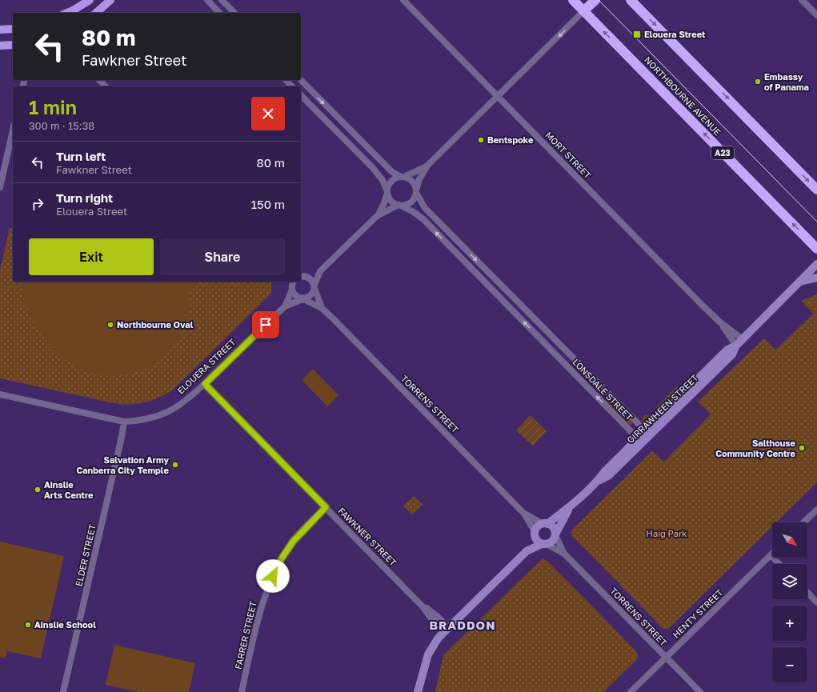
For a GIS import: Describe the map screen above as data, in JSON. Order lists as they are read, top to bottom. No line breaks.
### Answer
{"streets":{"highway":["NORTHBOURNE AVENUE","A23"],"street":["MORT STREET","ELOUERA STREET","LONSDALE STREET","TORRENS STREET","GIRRAWHEEN STREET","FAWKNER STREET","ELDER STREET","HENTY STREET","FARRER STREET"]},"crossings":[["MORT STREET","GIRRAWHEEN STREET"],["ELOUERA STREET","TORRENS STREET"],["ELOUERA STREET","FAWKNER STREET"],["ELOUERA STREET","ELDER STREET"],["LONSDALE STREET","GIRRAWHEEN STREET"],["TORRENS STREET","GIRRAWHEEN STREET"],["TORRENS STREET","HENTY STREET"],["FAWKNER STREET","FARRER STREET"]],"districts":["BRADDON"],"parks":["Haig Park"],"places":{"transit":["Elouera Street"],"other":["Embassy of Panama","Bentspoke","Northbourne Oval","Salthouse Community Centre","Salvation Army Canberra City Temple","Ainslie Arts Centre","Ainslie School"]},"north":"bottom right","page":{"turn":["80 m","Fawkner Street"],"heading":["1 min","300 m · 15:38"],"list":[{"name":"Turn left","note":"Fawkner Street","value":"80 m"},{"name":"Turn right","note":"Elouera Street","value":"150 m"}],"buttons":["Exit","Share"],"map_buttons":["+","−"]}}
